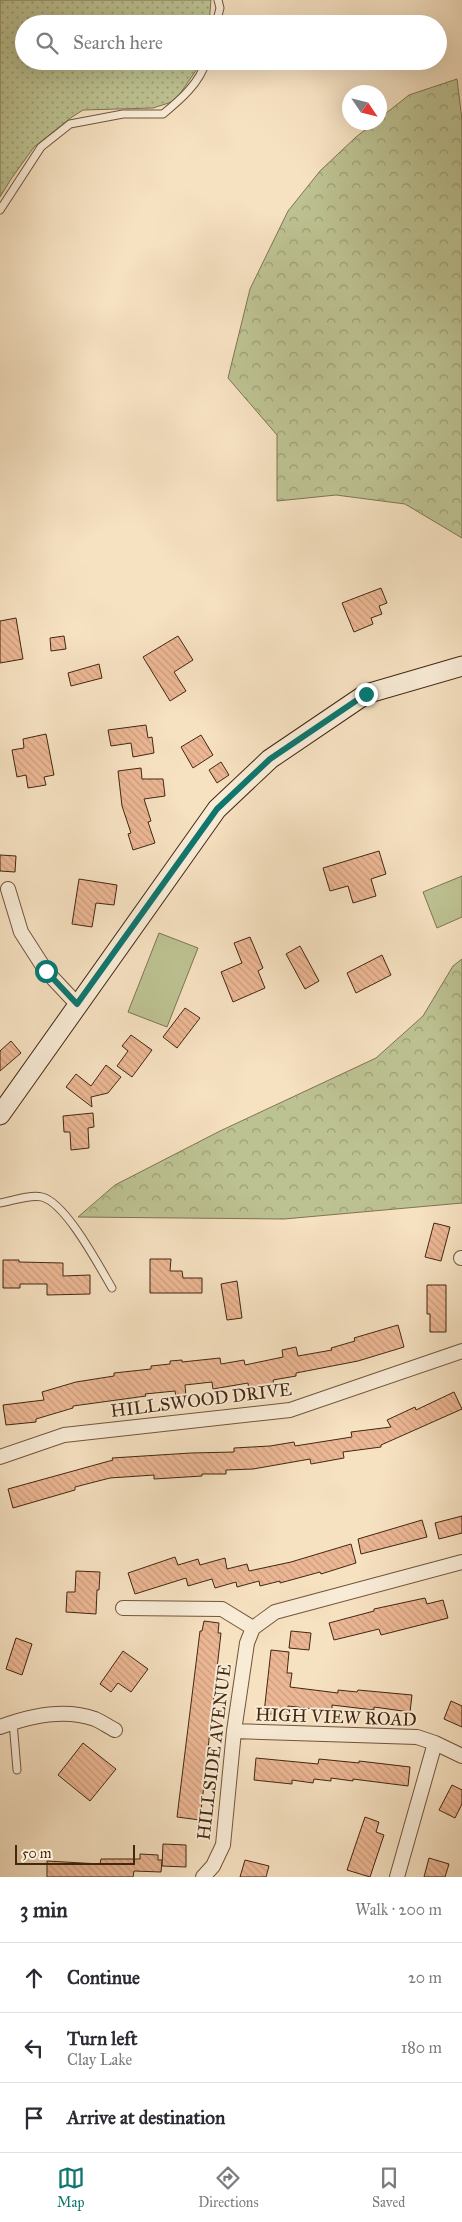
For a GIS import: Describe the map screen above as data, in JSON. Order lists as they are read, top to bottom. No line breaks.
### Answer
{"streets":{"street":["HILLSWOOD DRIVE","HIGH VIEW ROAD","HILLSIDE AVENUE"]},"crossings":[["HIGH VIEW ROAD","HILLSIDE AVENUE"]],"scale_bar":"50 m","north":"bottom right","page":{"search":"Search here","scale":"50 m","heading":["3 min","Walk · 200 m"],"list":[["Continue","20 m"],["Turn left","Clay Lake","180 m"],"Arrive at destination"],"nav":["Map","Directions","Saved"]}}
